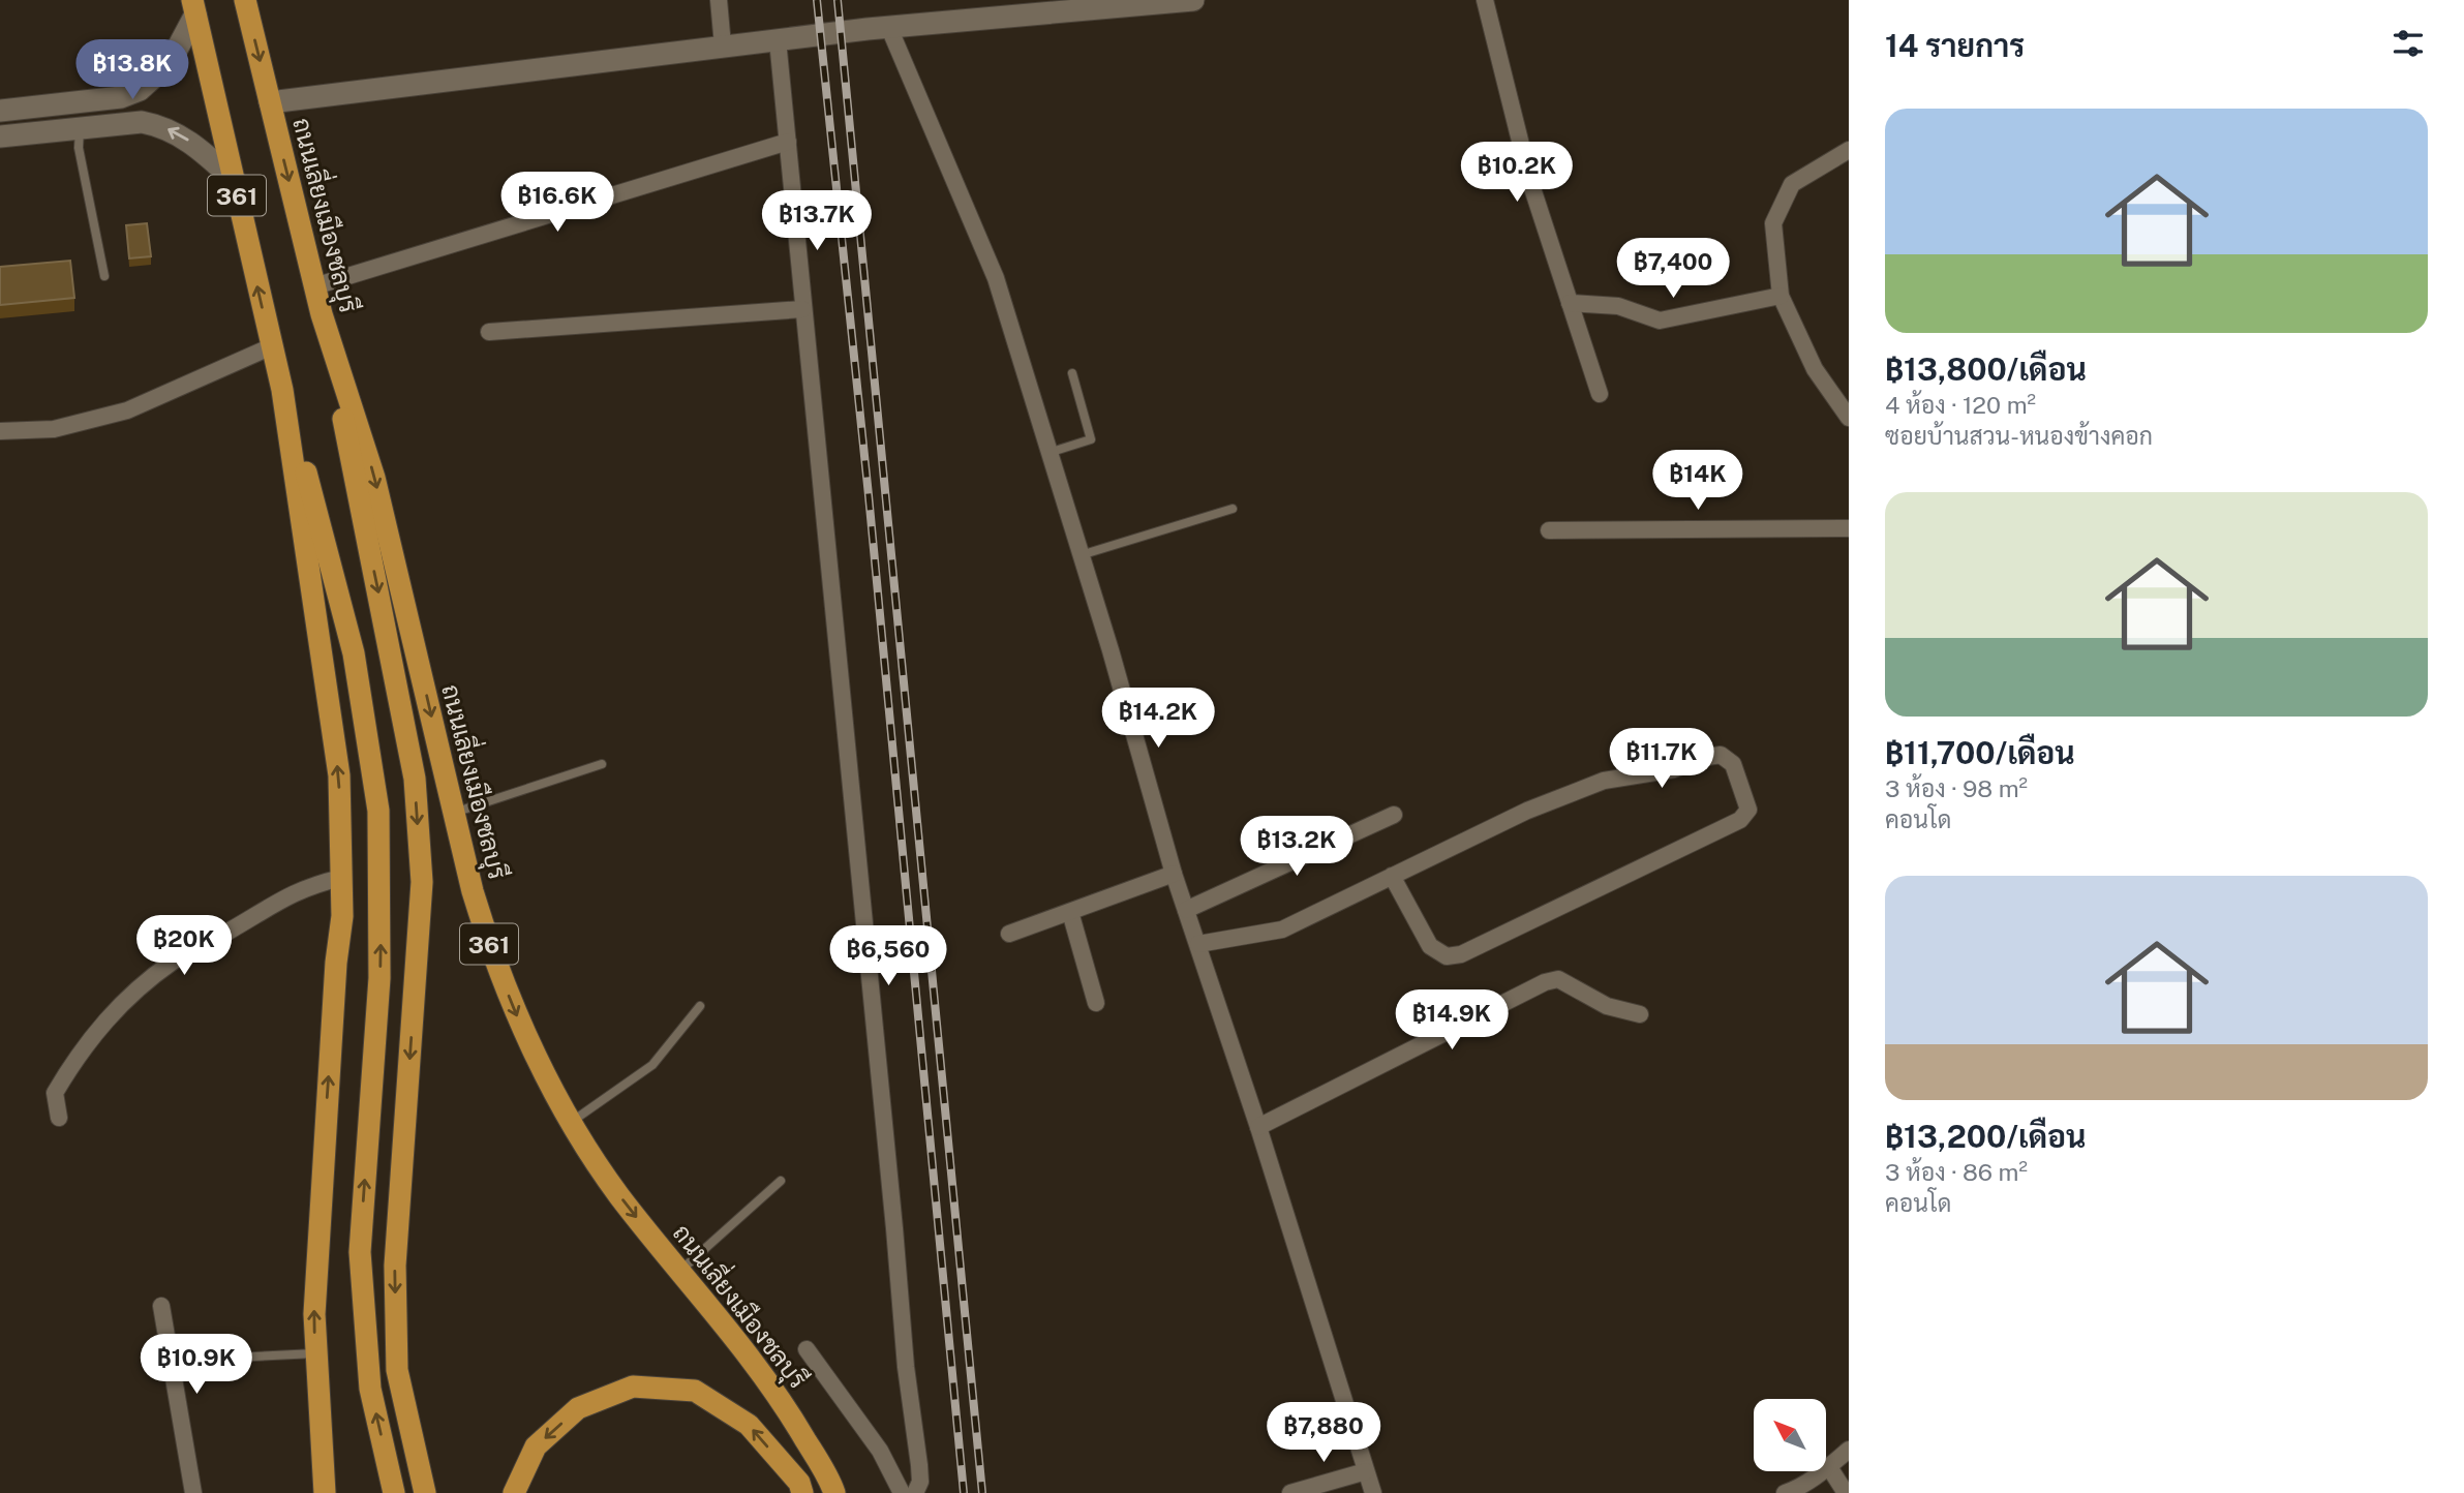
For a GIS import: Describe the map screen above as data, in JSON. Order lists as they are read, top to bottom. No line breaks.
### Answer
{"streets":{"highway":["361","ถนนเลี่ยงเมืองชลบุรี"]},"north":"top left","page":{"heading":"14 รายการ","price":["฿13.8K","฿10.2K","฿16.6K","฿13.7K","฿7,400","฿14K","฿14.2K","฿11.7K","฿13.2K","฿20K","฿6,560","฿14.9K","฿10.9K","฿7,880"],"list":[{"name":"฿13,800/เดือน","note":"4 ห้อง · 120 m² · ซอยบ้านสวน-หนองข้างคอก"},{"name":"฿11,700/เดือน","note":"3 ห้อง · 98 m² · คอนโด"},{"name":"฿13,200/เดือน","note":"3 ห้อง · 86 m² · คอนโด"}]}}
